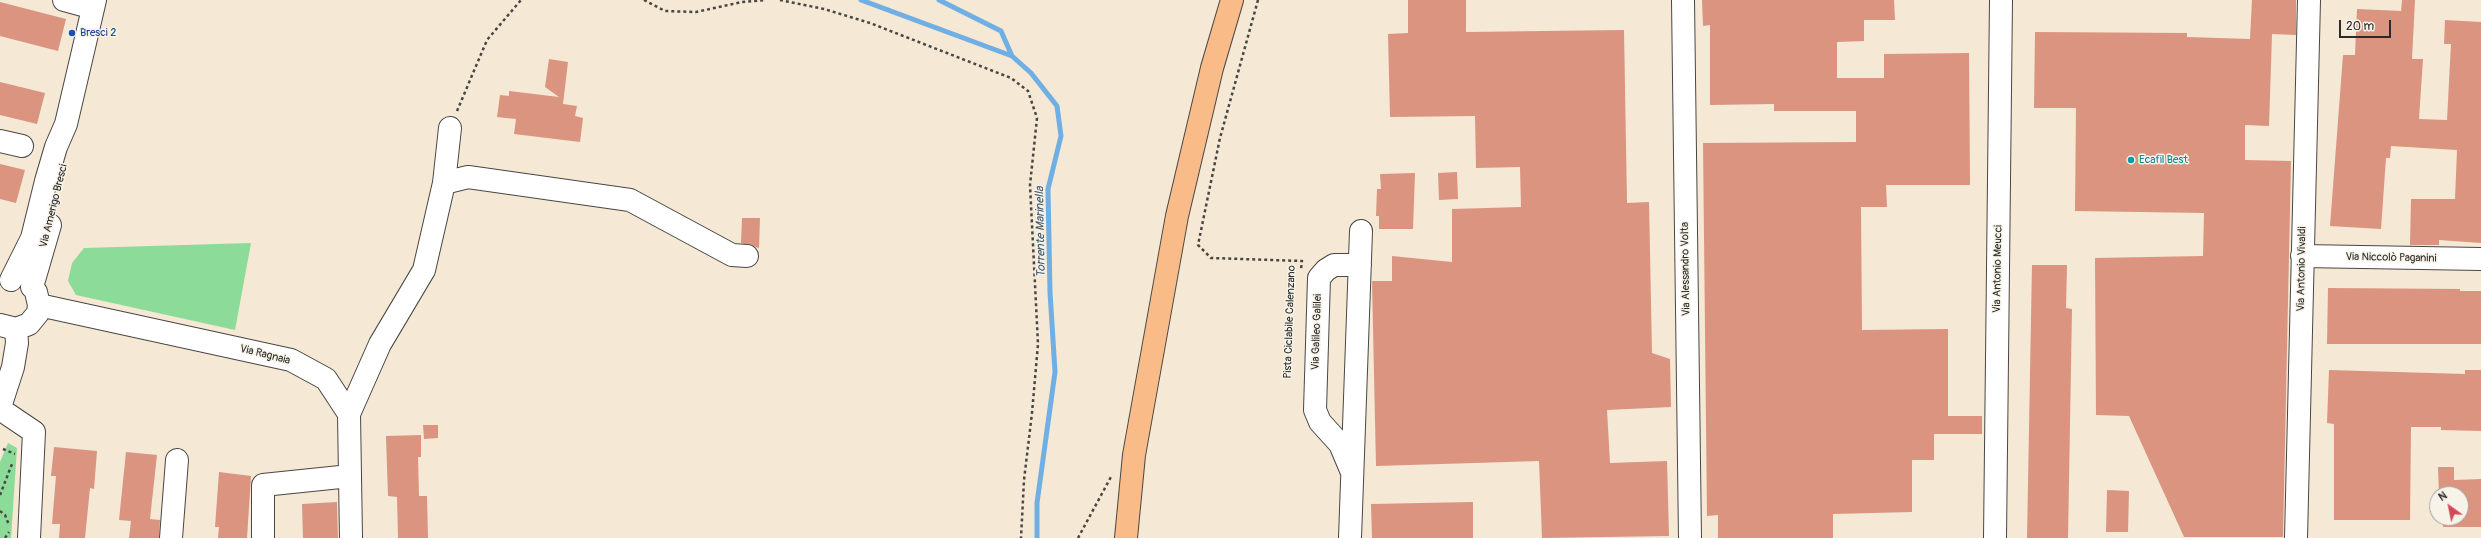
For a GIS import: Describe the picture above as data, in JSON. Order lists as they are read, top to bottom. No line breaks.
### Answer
{"streets":{"street":["Via Amerigo Bresci","Via Niccolò Paganini","Via Alessandro Volta","Via Antonio Meucci","Via Antonio Vivaldi","Via Galileo Galilei","Via Ragnaia"],"path":["Pista Ciclabile Calenzano"]},"crossings":[["Via Amerigo Bresci","Via Ragnaia"],["Via Niccolò Paganini","Via Antonio Vivaldi"]],"water":["Torrente Marinella"],"places":["Bresci 2","Ecafil Best"],"scale_bar":"20 m","north":"top left"}
